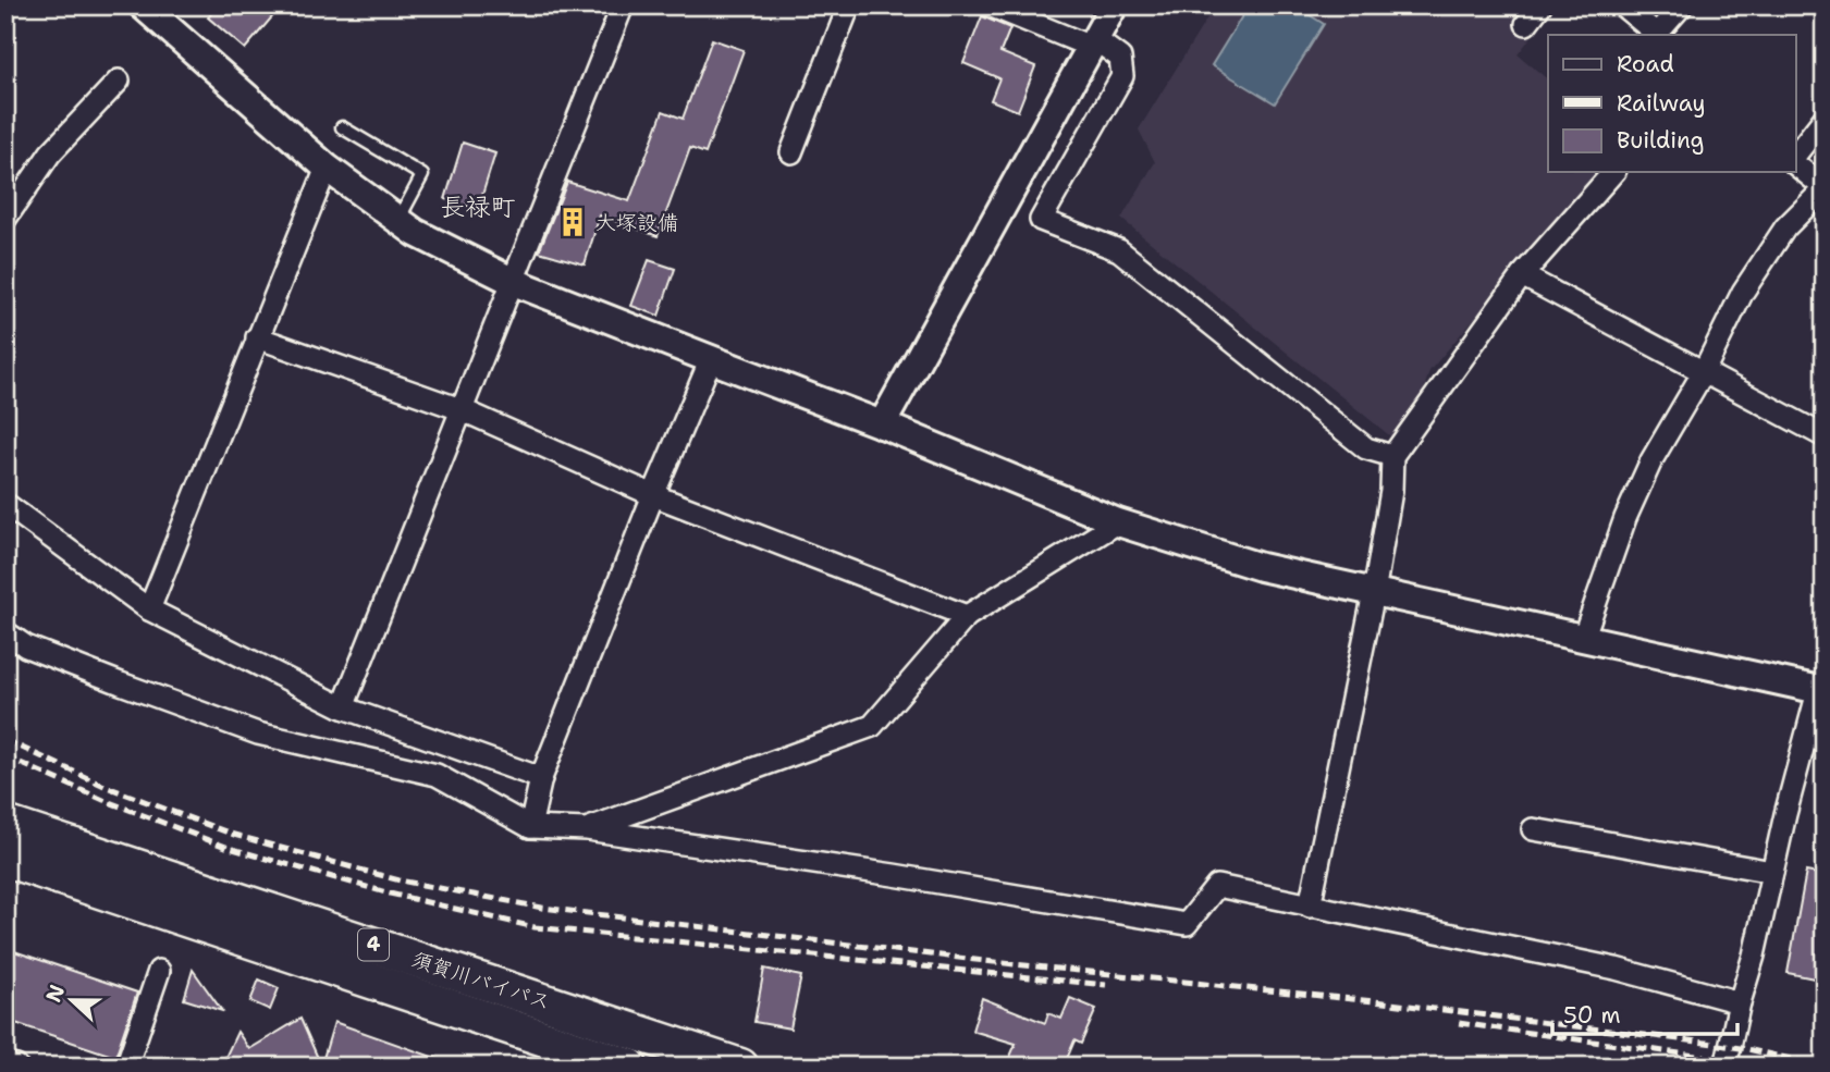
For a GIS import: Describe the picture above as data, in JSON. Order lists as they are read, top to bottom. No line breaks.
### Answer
{"streets":{"highway":["4","須賀川バイパス"]},"districts":["長禄町"],"places":{"building":["大塚設備"]},"legend":["Road","Railway","Building"],"scale_bar":"50 m","north":"left"}
